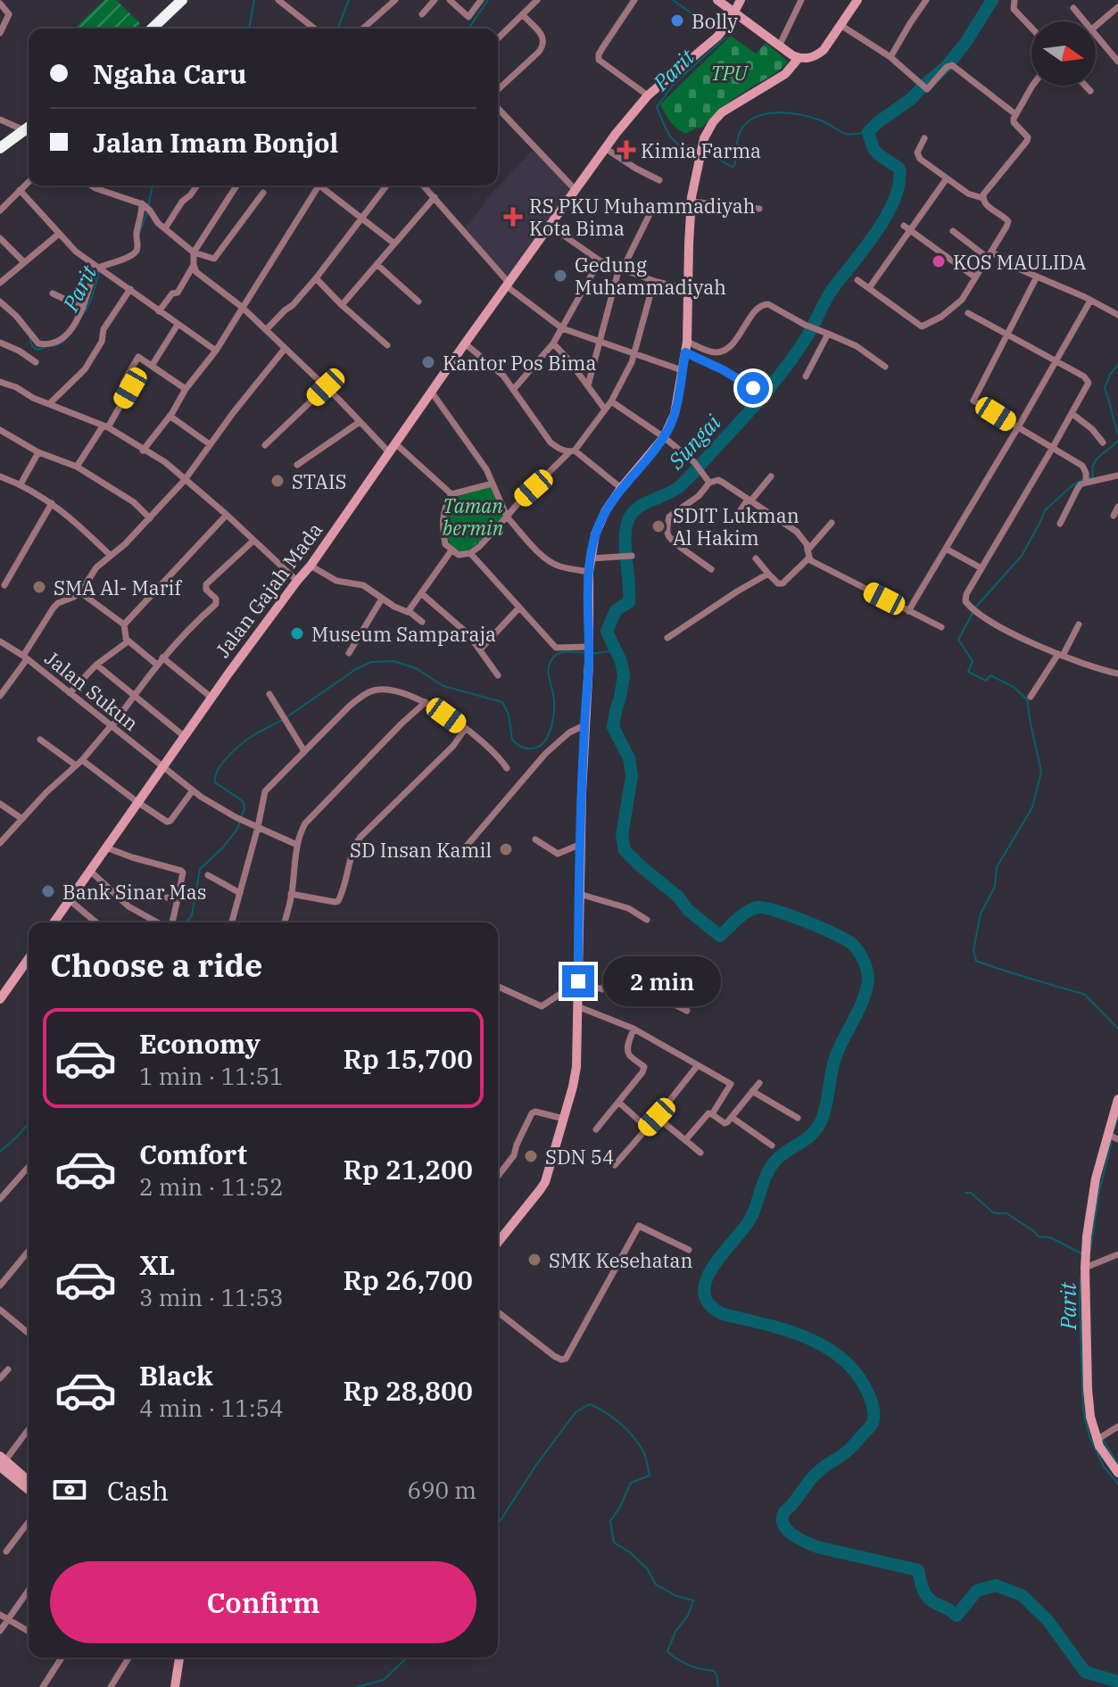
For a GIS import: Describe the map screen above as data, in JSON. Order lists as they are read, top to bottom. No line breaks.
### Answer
{"streets":{"main road":["Jalan Gajah Mada"],"street":["Jalan Sukun"]},"crossings":[["Jalan Gajah Mada","Jalan Sukun"]],"water":["Parit","Sungai"],"parks":["TPU","Taman bermin"],"places":{"other":["Bolly","KOS MAULIDA","Gedung Muhammadiyah","Kantor Pos Bima","STAIS","SDIT Lukman Al Hakim","SMA Al- Marif","Museum Samparaja","SD Insan Kamil","Bank Sinar Mas","SDN 54","SMK Kesehatan"],"health":["Kimia Farma","RS PKU Muhammadiyah Kota Bima"]},"north":"right","page":{"banner":["Ngaha Caru","Jalan Imam Bonjol"],"heading":"Choose a ride","bubble":"2 min","list":[{"name":"Economy","note":"1 min · 11:51","value":"Rp 15,700"},{"name":"Comfort","note":"2 min · 11:52","value":"Rp 21,200"},{"name":"XL","note":"3 min · 11:53","value":"Rp 26,700"},{"name":"Black","note":"4 min · 11:54","value":"Rp 28,800"}],"pay":["Cash","690 m"],"buttons":"Confirm"}}
